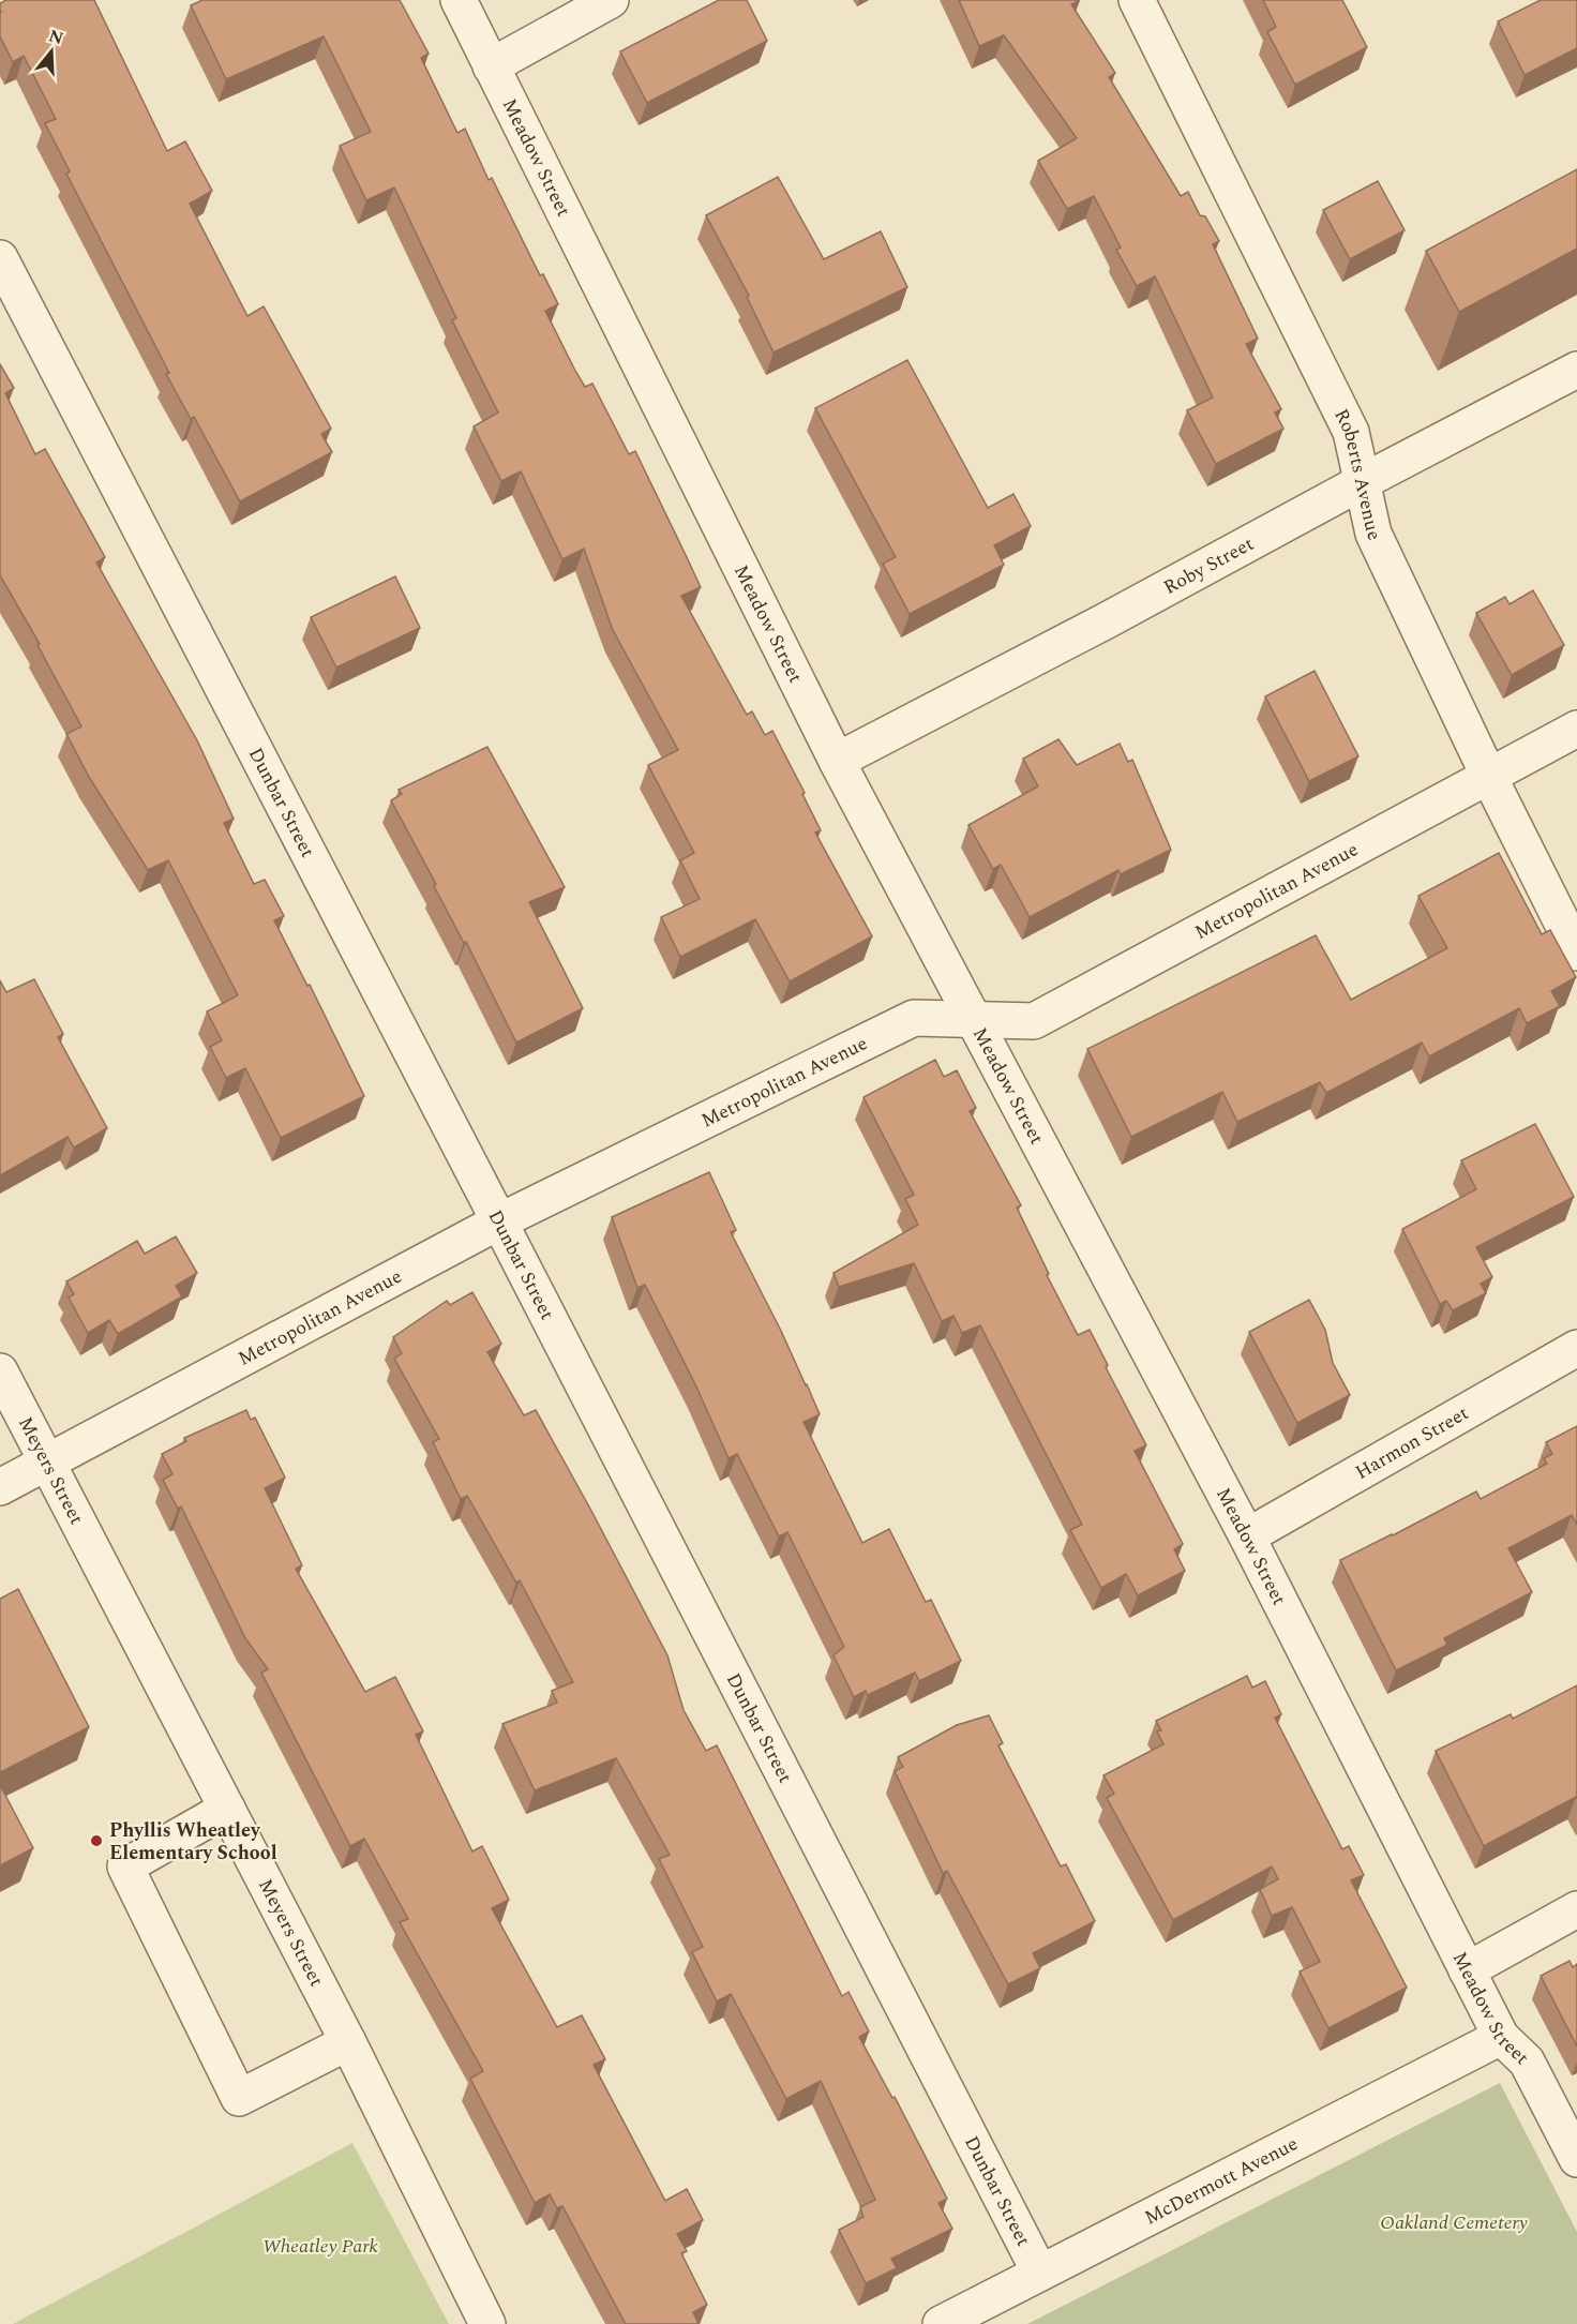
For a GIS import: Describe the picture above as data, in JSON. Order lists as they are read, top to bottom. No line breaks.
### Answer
{"streets":{"street":["Meadow Street","Roberts Avenue","Roby Street","Dunbar Street","Metropolitan Avenue","Harmon Street","Meyers Street","McDermott Avenue"]},"crossings":[["Meadow Street","Roby Street"],["Meadow Street","Metropolitan Avenue"],["Meadow Street","Harmon Street"],["Meadow Street","McDermott Avenue"],["Roberts Avenue","Roby Street"],["Roberts Avenue","Metropolitan Avenue"],["Dunbar Street","Metropolitan Avenue"],["Dunbar Street","McDermott Avenue"],["Metropolitan Avenue","Meyers Street"]],"parks":["Oakland Cemetery","Wheatley Park"],"places":["Phyllis Wheatley Elementary School"],"north":"top"}
